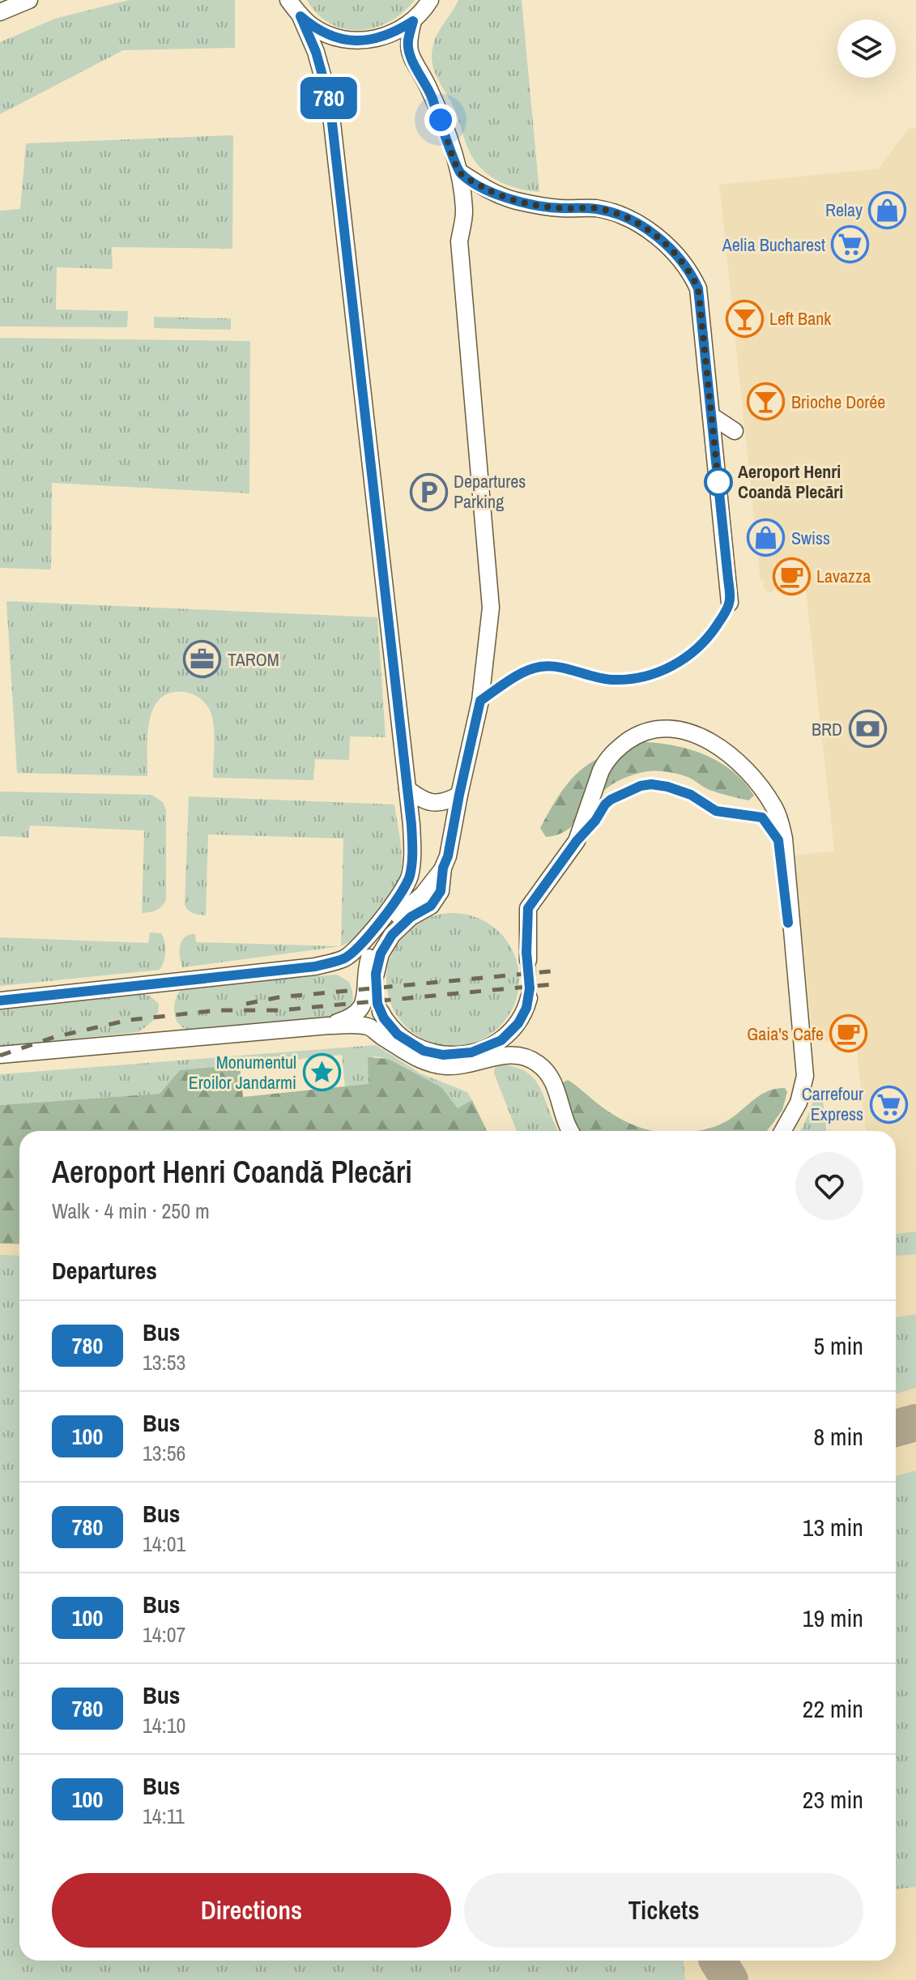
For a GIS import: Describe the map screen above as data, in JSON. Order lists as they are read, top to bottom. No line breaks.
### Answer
{"places":{"shop":["Relay","Swiss"],"supermarket":["Aelia Bucharest","Carrefour Express"],"bar":["Left Bank","Brioche Dorée"],"other":["Aeroport Henri Coandă Plecări"],"parking":["Departures Parking"],"cafe":["Lavazza","Gaia's Cafe"],"office":["TAROM"],"bank":["BRD"],"place":["Monumentul Eroilor Jandarmi"]},"lines":["bus line 780"],"page":{"on_map":"780","heading":[["Aeroport Henri Coandă Plecări","Walk · 4 min · 250 m"],"Departures"],"list":[{"mark":"780","name":"Bus","note":"13:53","value":"5 min"},{"mark":"100","name":"Bus","note":"13:56","value":"8 min"},{"mark":"780","name":"Bus","note":"14:01","value":"13 min"},{"mark":"100","name":"Bus","note":"14:07","value":"19 min"},{"mark":"780","name":"Bus","note":"14:10","value":"22 min"},{"mark":"100","name":"Bus","note":"14:11","value":"23 min"}],"buttons":["Directions","Tickets"]}}
